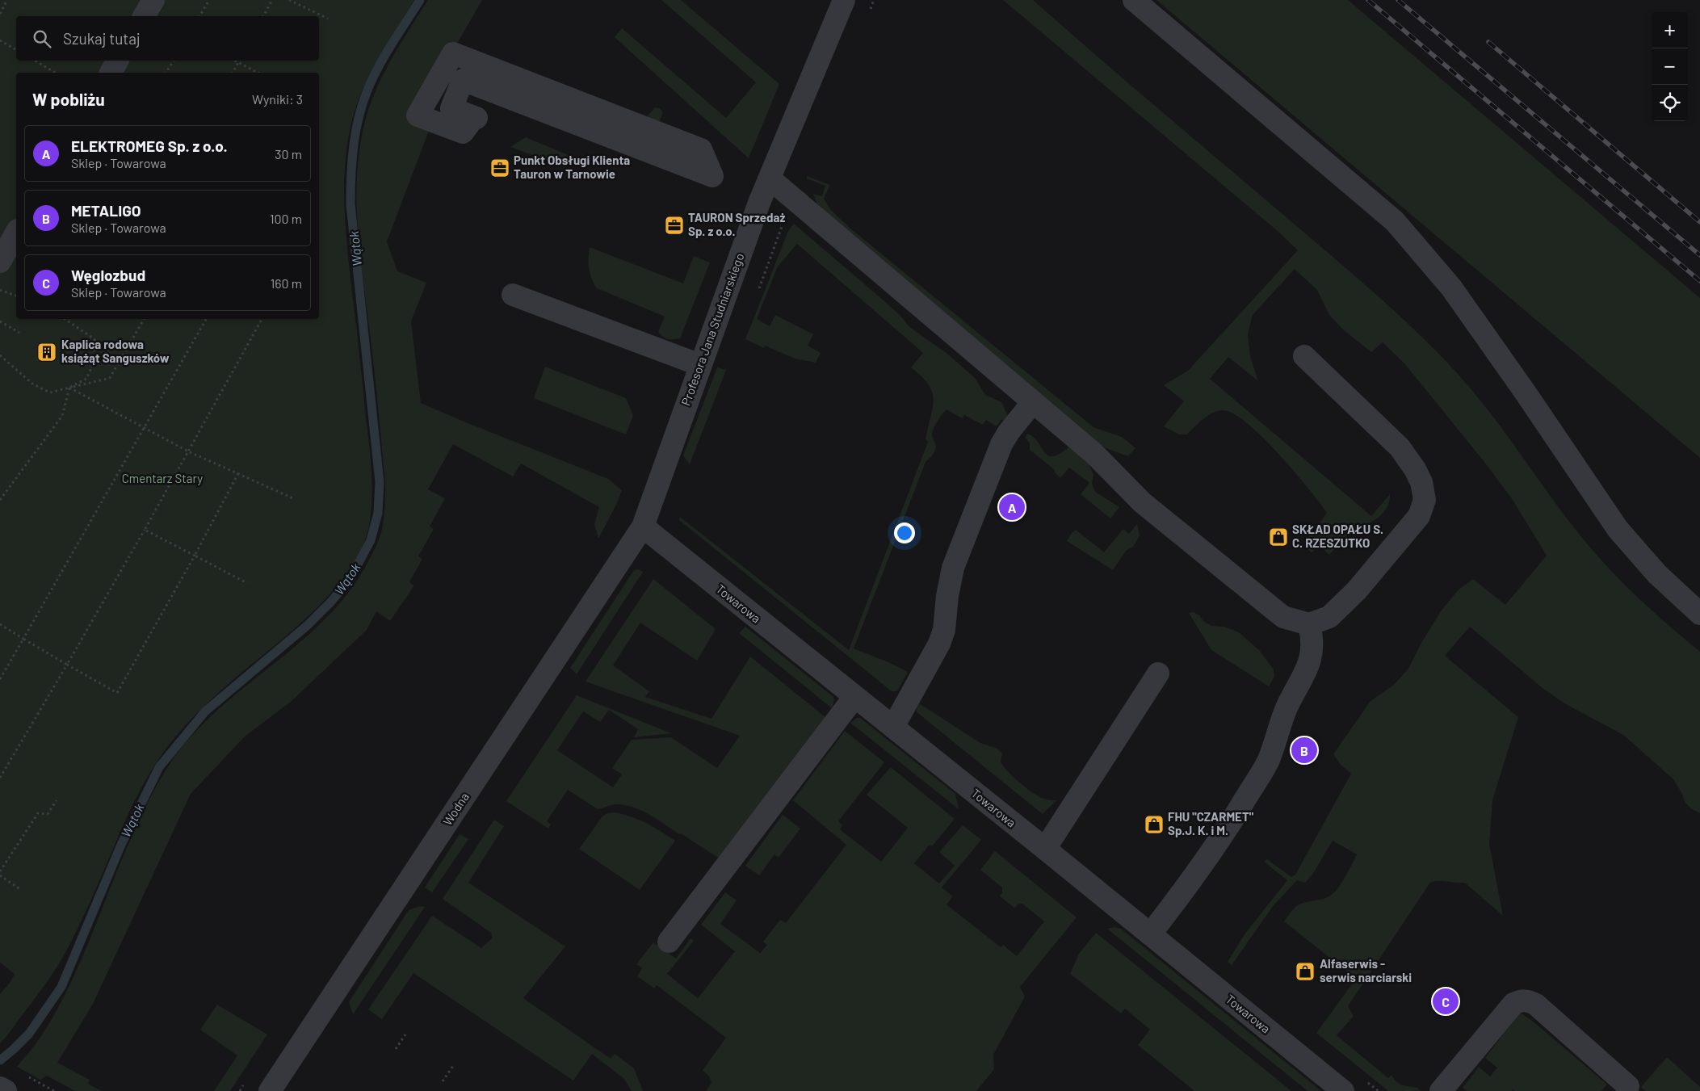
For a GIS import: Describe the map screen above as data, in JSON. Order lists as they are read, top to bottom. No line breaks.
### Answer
{"streets":{"street":["Profesora Jana Studniarskiego","Towarowa","Wodna"]},"crossings":[["Profesora Jana Studniarskiego","Towarowa"],["Profesora Jana Studniarskiego","Wodna"],["Towarowa","Wodna"]],"water":["Wątok"],"parks":["Cmentarz Stary"],"places":{"office":["Punkt Obsługi Klienta Tauron w Tarnowie","TAURON Sprzedaż Sp. z o.o."],"building":["Kaplica rodowa książąt Sanguszków"],"shop":["SKŁAD OPAŁU S. C. RZESZUTKO","FHU \"CZARMET\" Sp.J. K. i M.","Alfaserwis - serwis narciarski"]},"page":{"map_buttons":["+","−"],"search":"Szukaj tutaj","heading":["W pobliżu","Wyniki: 3"],"list":[{"mark":"A","name":"ELEKTROMEG Sp. z o.o.","note":"Sklep · Towarowa","value":"30 m"},{"mark":"B","name":"METALIGO","note":"Sklep · Towarowa","value":"100 m"},{"mark":"C","name":"Węglozbud","note":"Sklep · Towarowa","value":"160 m"}],"pins":["A","B","C"]}}
